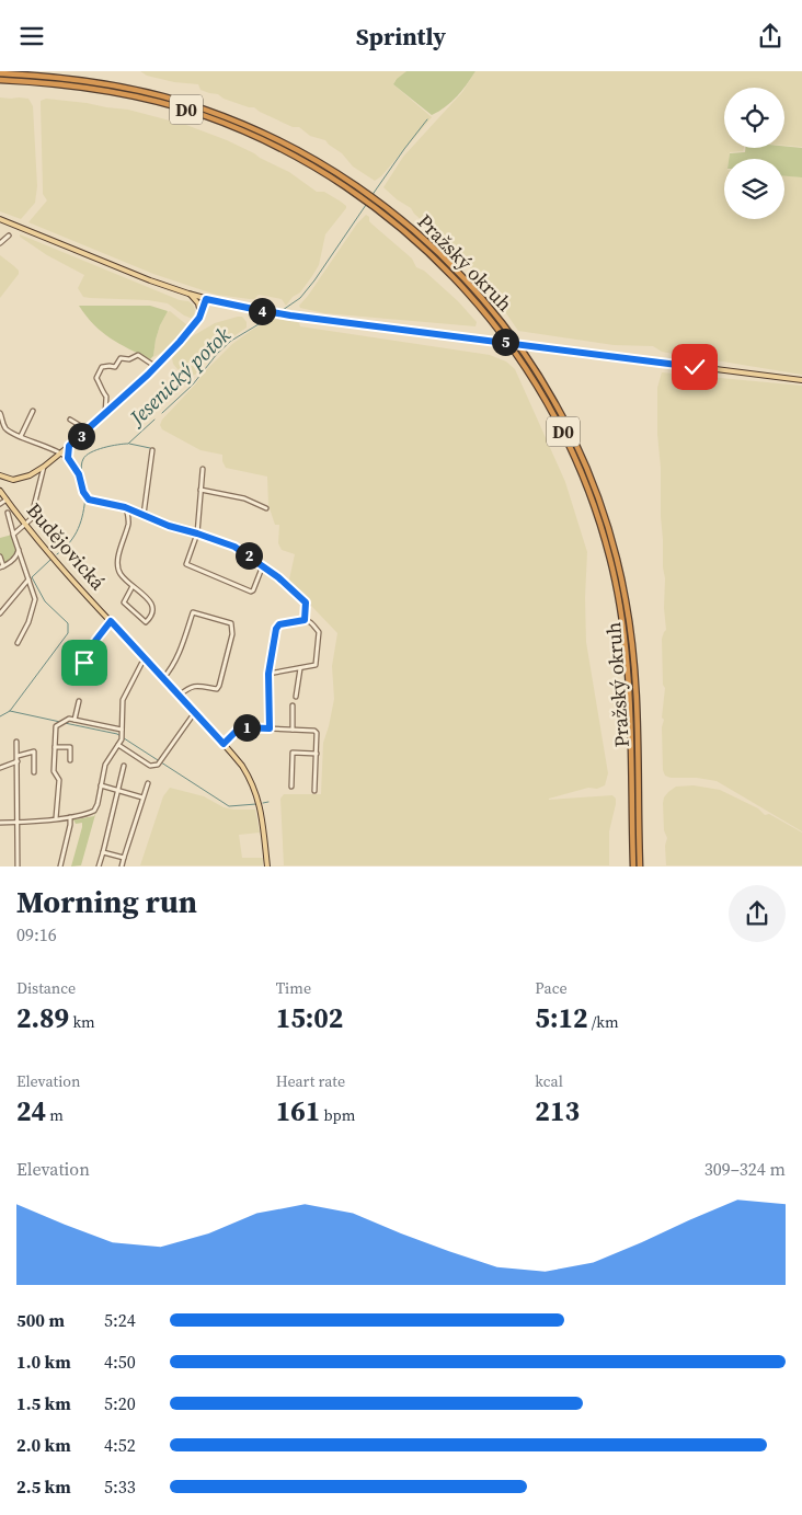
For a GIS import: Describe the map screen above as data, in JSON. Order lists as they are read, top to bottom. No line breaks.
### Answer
{"streets":{"highway":["D0","Pražský okruh"],"main road":["Budějovická"]},"water":["Jesenický potok"],"page":{"header":"Sprintly","pins":["4","5","3","2","1"],"heading":["Morning run","09:16"],"stats":[["Distance","2.89 km"],["Time","15:02"],["Pace","5:12 /km"],["Elevation","24 m"],["Heart rate","161 bpm"],["kcal","213"]],"chart":["Elevation","309–324 m"],"list":[{"name":"500 m","note":"5:24"},{"name":"1.0 km","note":"4:50"},{"name":"1.5 km","note":"5:20"},{"name":"2.0 km","note":"4:52"},{"name":"2.5 km","note":"5:33"}]}}
